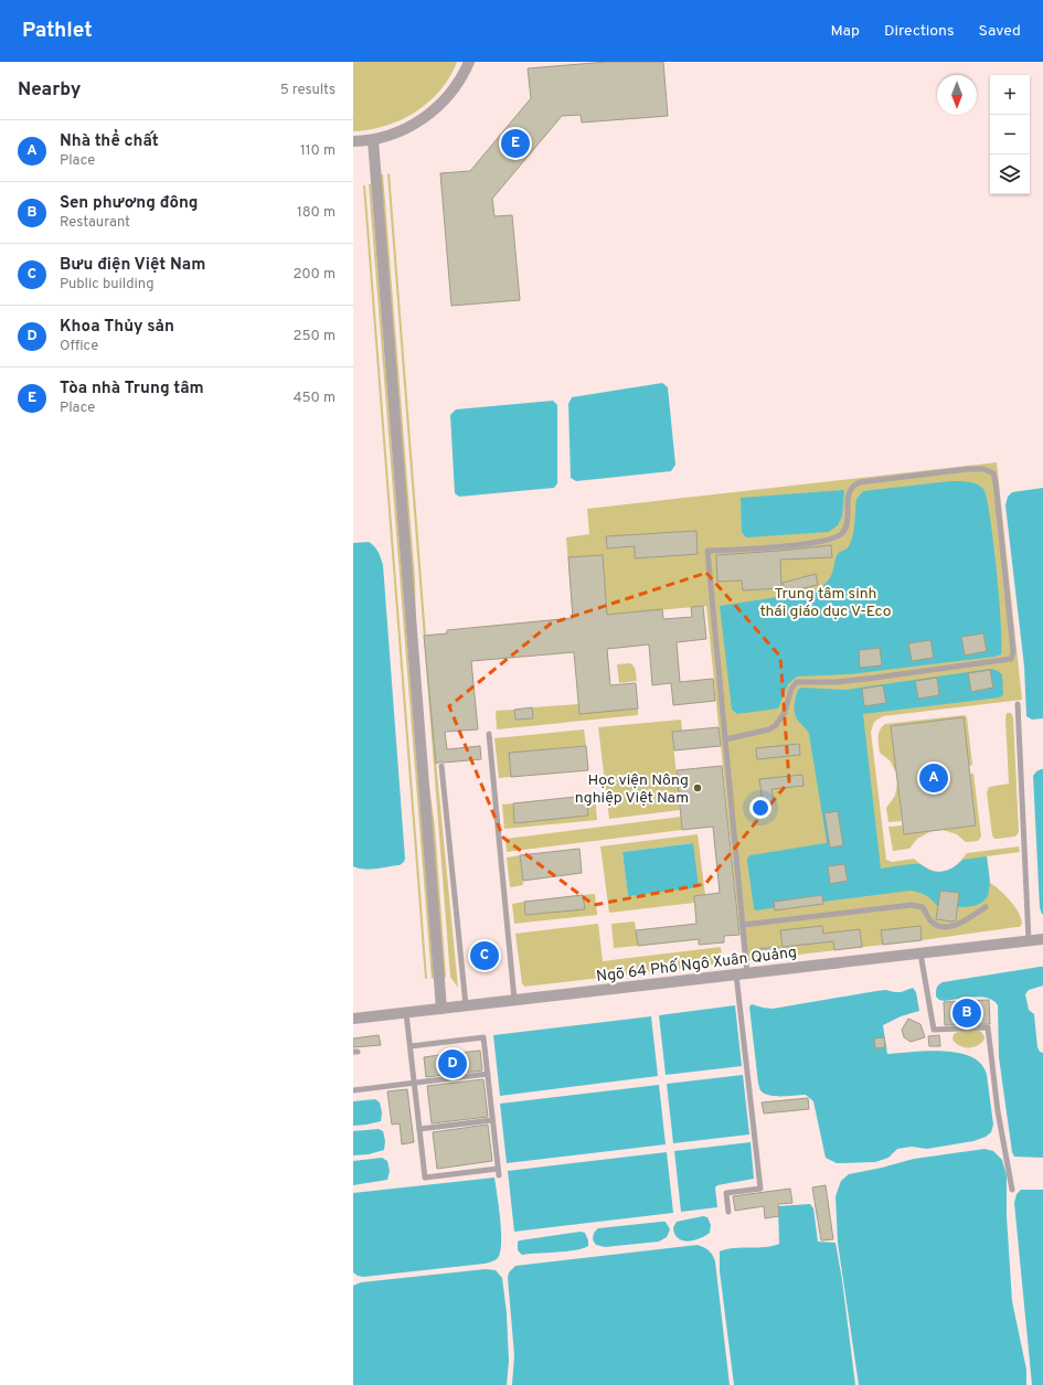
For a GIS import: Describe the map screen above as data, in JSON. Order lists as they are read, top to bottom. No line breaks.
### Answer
{"streets":{"street":["Ngõ 64 Phố Ngô Xuân Quảng"]},"parks":["Trung tâm sinh thái giáo dục V-Eco"],"places":["Học viện Nông nghiệp Việt Nam"],"north":"bottom","page":{"header":"Pathlet","nav":["Map","Directions","Saved"],"heading":["Nearby","5 results"],"map_buttons":["+","−"],"list":[{"mark":"A","name":"Nhà thể chất","note":"Place","value":"110 m"},{"mark":"B","name":"Sen phương đông","note":"Restaurant","value":"180 m"},{"mark":"C","name":"Bưu điện Việt Nam","note":"Public building","value":"200 m"},{"mark":"D","name":"Khoa Thủy sản","note":"Office","value":"250 m"},{"mark":"E","name":"Tòa nhà Trung tâm","note":"Place","value":"450 m"}],"pins":["E","A","C","B","D"]}}
